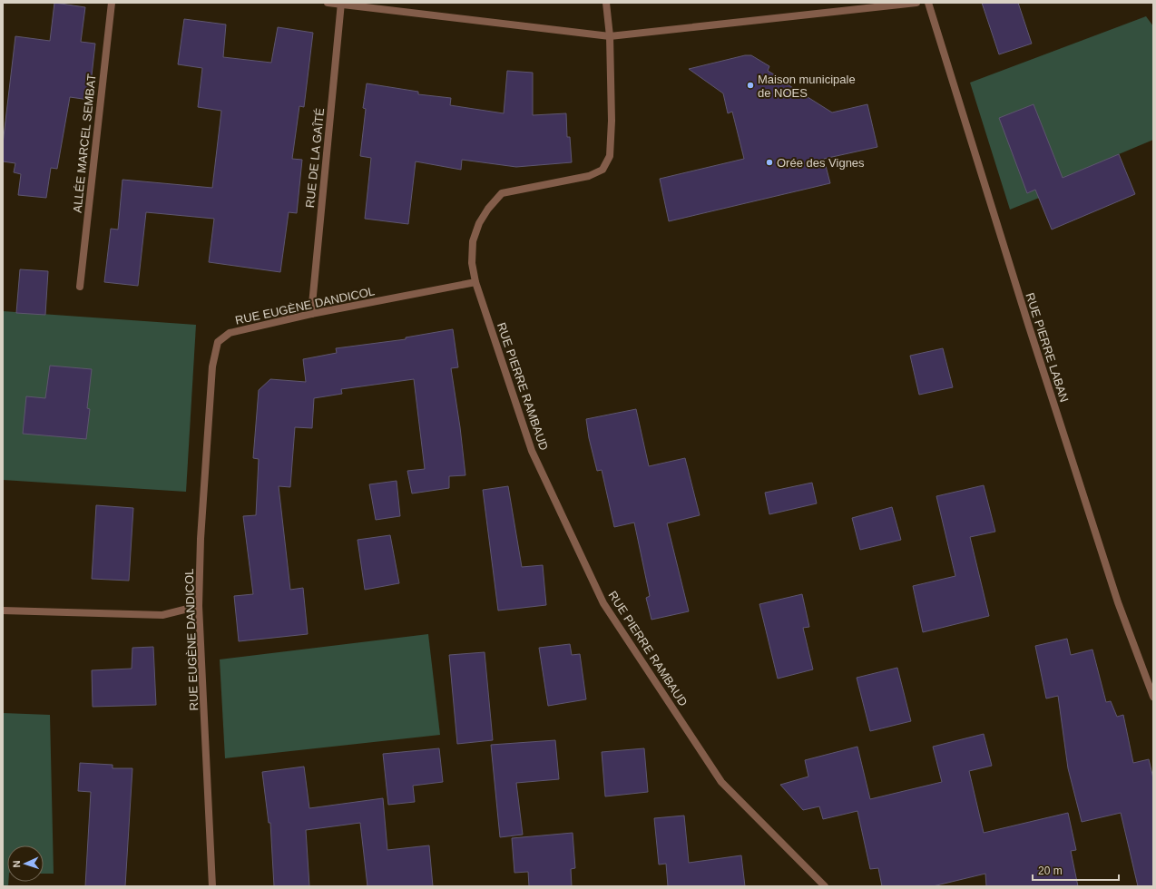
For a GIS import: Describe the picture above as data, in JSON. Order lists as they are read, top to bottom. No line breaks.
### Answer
{"streets":{"street":["ALLÉE MARCEL SEMBAT","RUE DE LA GAÎTÉ","RUE EUGÈNE DANDICOL","RUE PIERRE LABAN","RUE PIERRE RAMBAUD"]},"crossings":[["RUE DE LA GAÎTÉ","RUE EUGÈNE DANDICOL"],["RUE EUGÈNE DANDICOL","RUE PIERRE RAMBAUD"]],"places":["Maison municipale de NOES","Orée des Vignes"],"scale_bar":"20 m","north":"left"}
